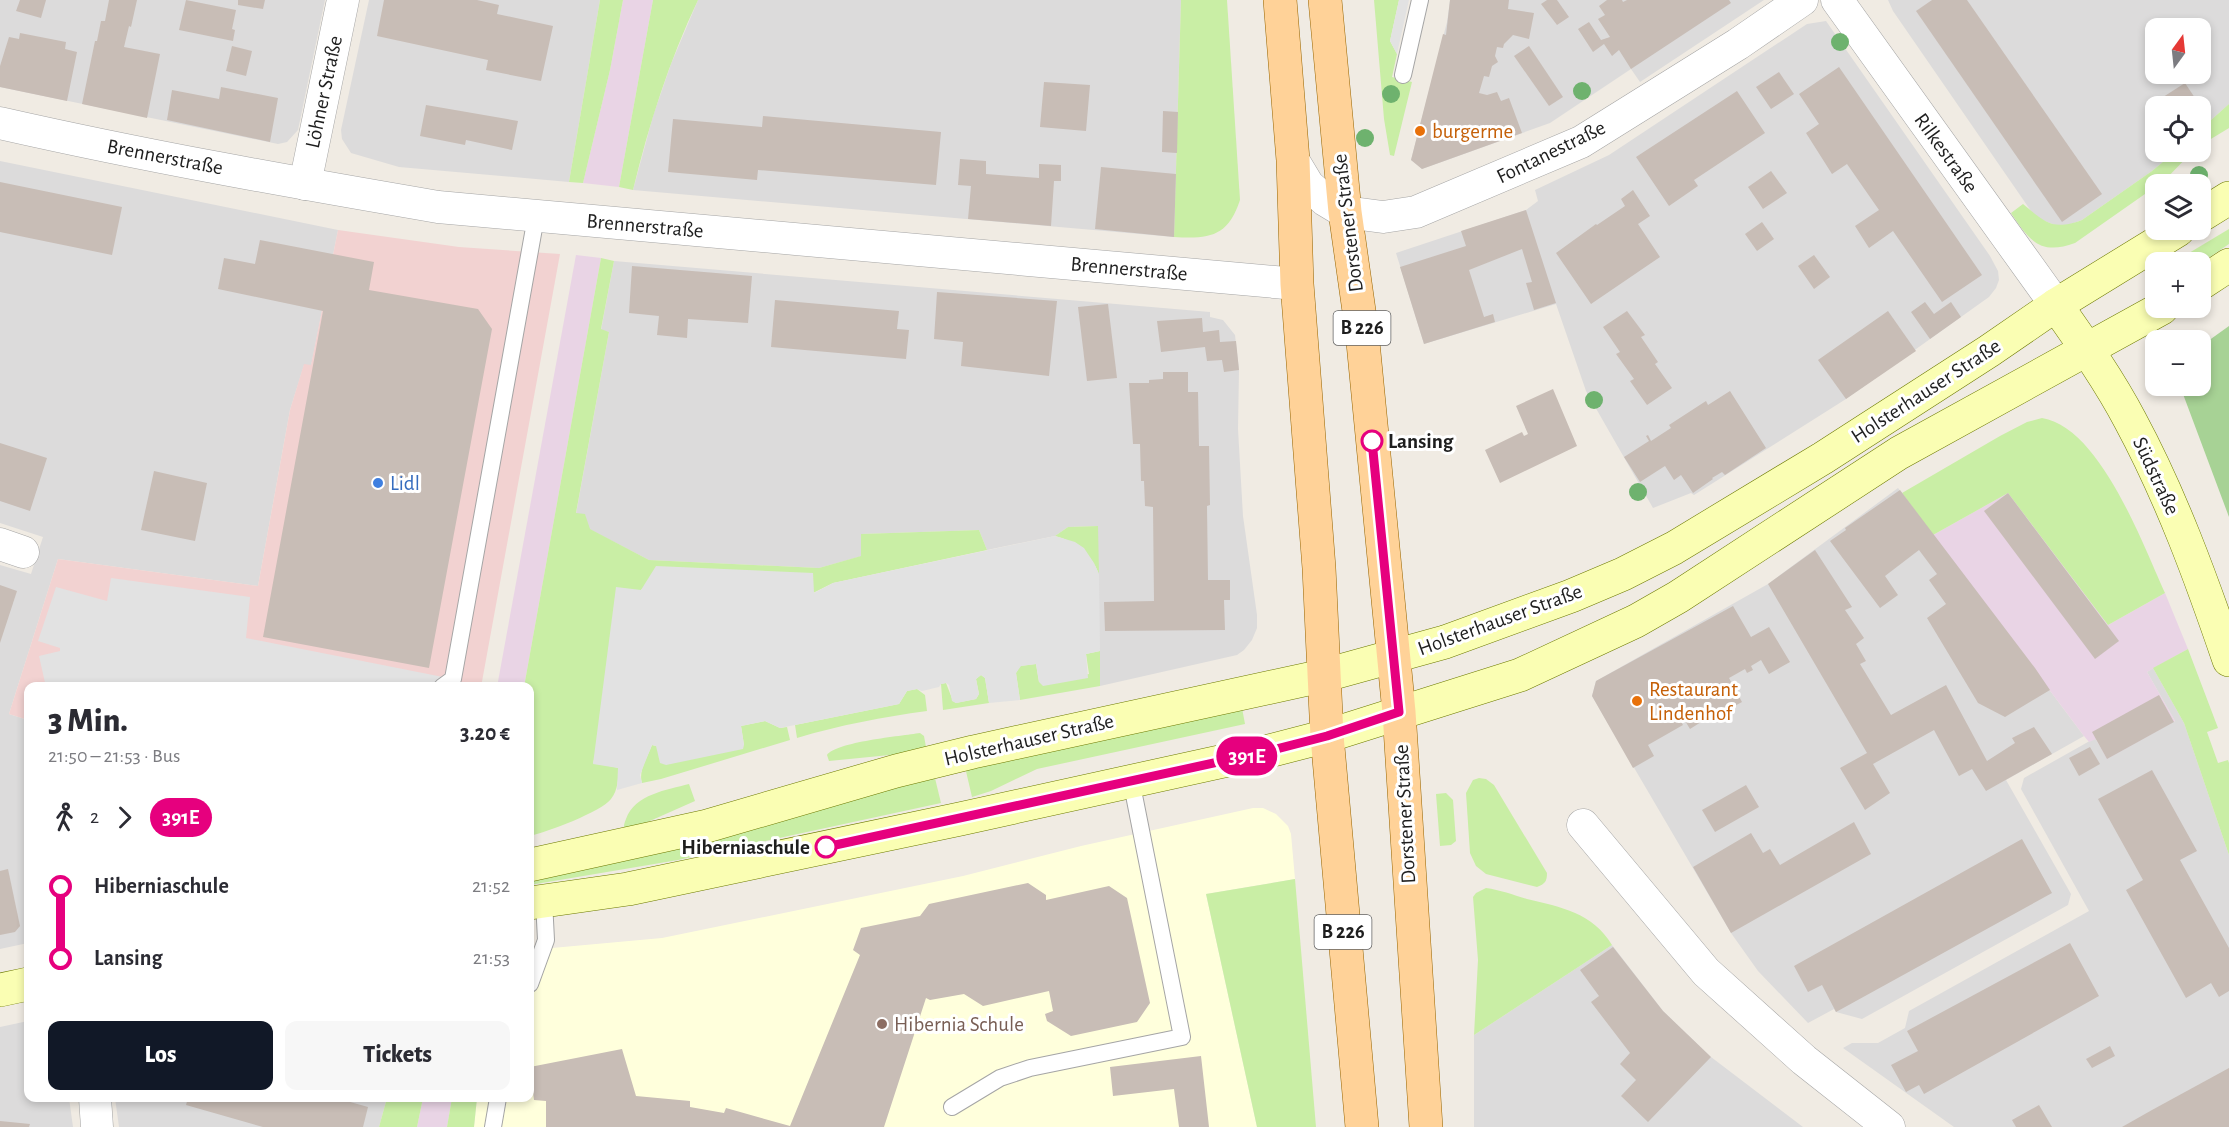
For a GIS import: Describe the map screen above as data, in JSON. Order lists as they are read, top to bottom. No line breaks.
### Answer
{"streets":{"main road":["Dorstener Straße","B 226"],"street":["Löhner Straße","Fontanestraße","Rilkestraße","Brennerstraße","Holsterhauser Straße","Südstraße"]},"crossings":[["Löhner Straße","Brennerstraße"],["Fontanestraße","Dorstener Straße"],["Fontanestraße","B 226"],["Rilkestraße","Holsterhauser Straße"],["Rilkestraße","Südstraße"],["Brennerstraße","B 226"],["Dorstener Straße","Holsterhauser Straße"],["B 226","Holsterhauser Straße"],["Holsterhauser Straße","Südstraße"]],"places":["burgerme","Lansing","Lidl","Restaurant Lindenhof","Hiberniaschule","Hibernia Schule"],"lines":["bus line 391E"],"north":"top","page":{"on_map":"391E","map_buttons":["+","−"],"heading":["3 Min.","21:50 – 21:53 · Bus","3.20 €"],"legs":["2","391E"],"list":[{"name":"Hiberniaschule","value":"21:52"},{"name":"Lansing","value":"21:53"}],"buttons":["Los","Tickets"]}}
